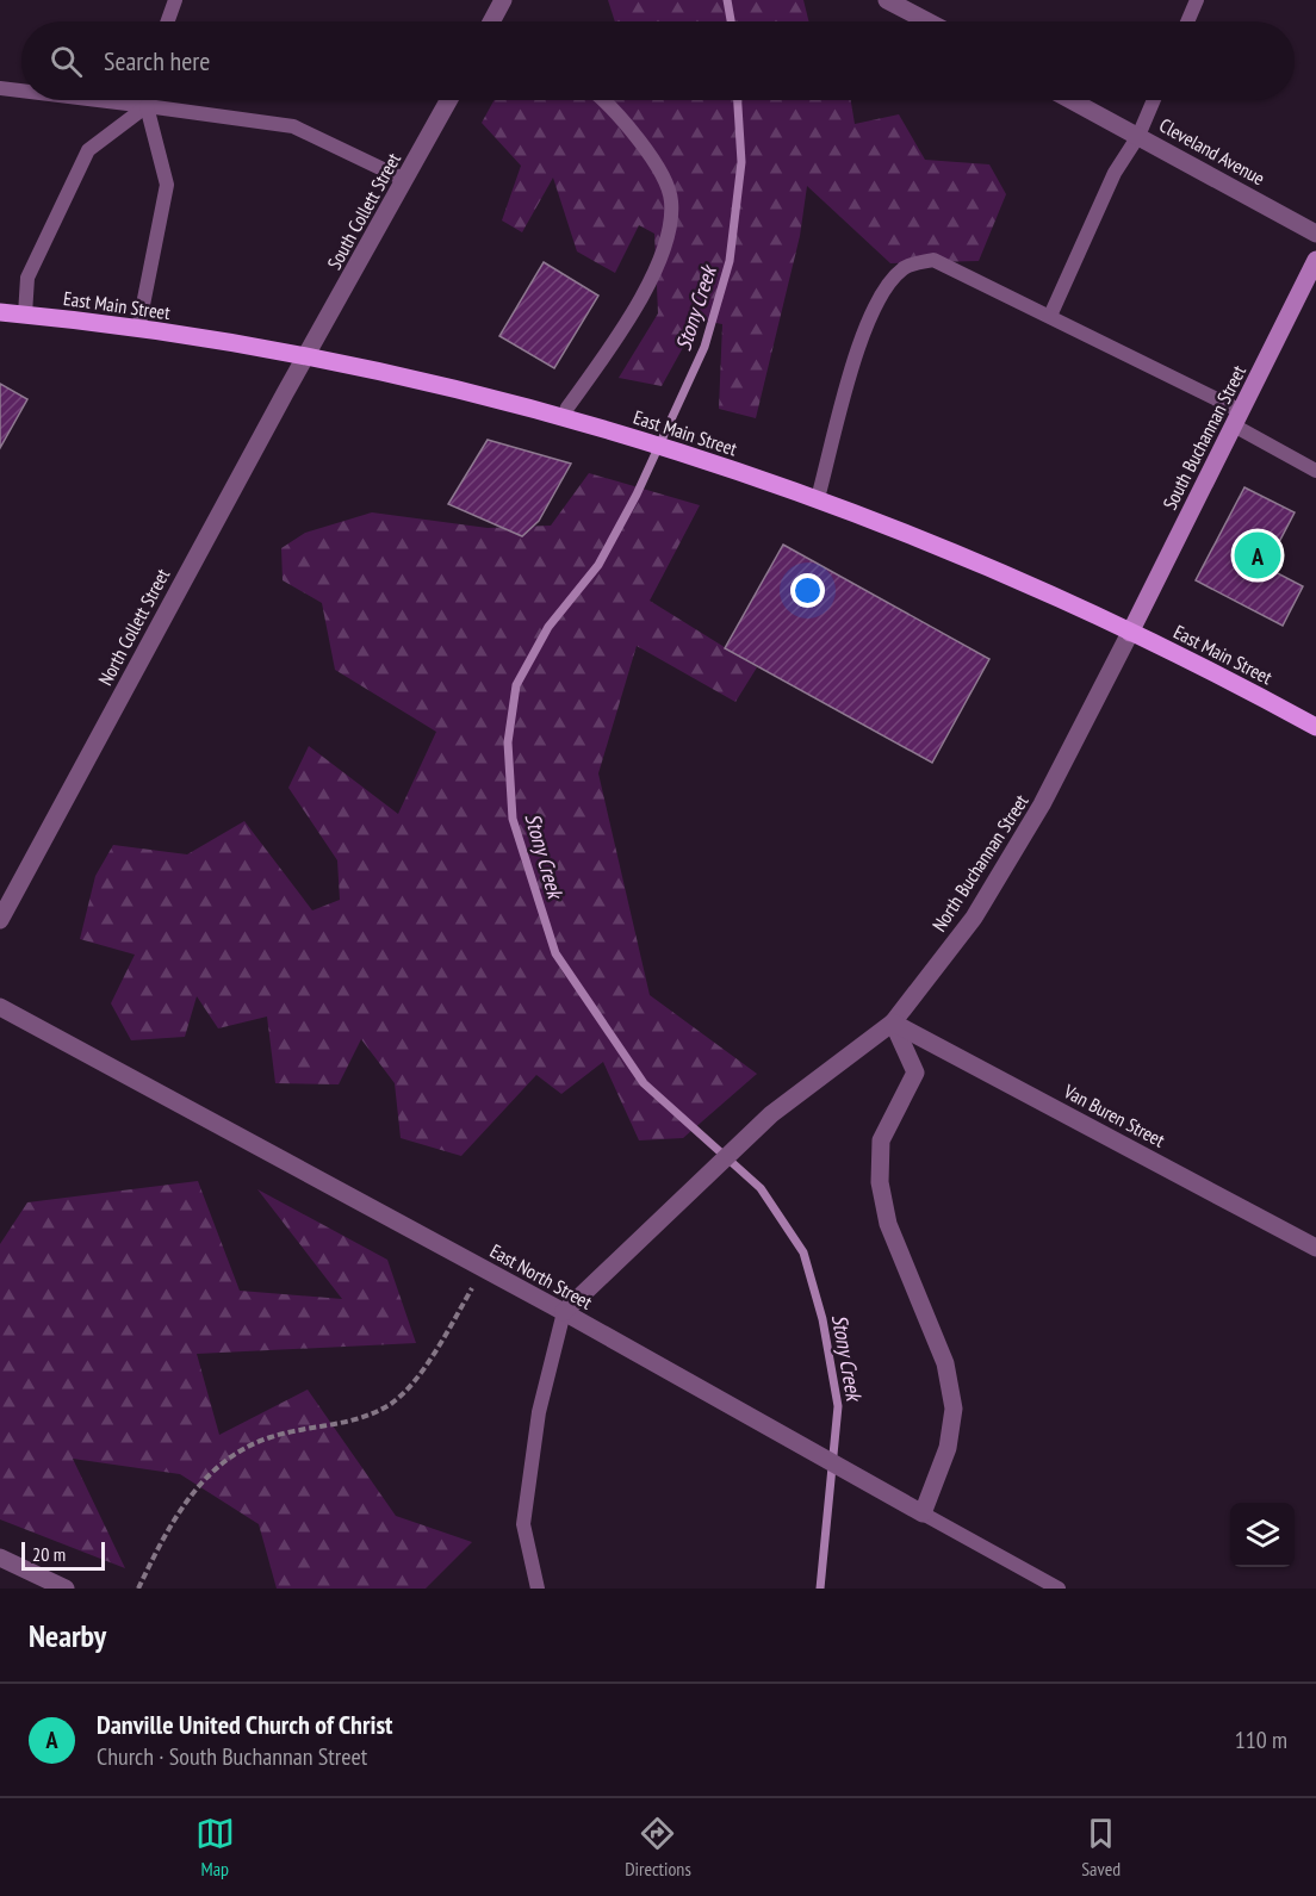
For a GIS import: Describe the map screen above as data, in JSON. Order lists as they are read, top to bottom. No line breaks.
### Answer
{"streets":{"main road":["East Main Street"],"street":["Cleveland Avenue","South Collett Street","South Buchannan Street","North Collett Street","North Buchannan Street","Van Buren Street","East North Street"]},"crossings":[["South Collett Street","East Main Street"],["South Collett Street","North Collett Street"],["East Main Street","South Buchannan Street"],["East Main Street","North Collett Street"],["East Main Street","North Buchannan Street"],["South Buchannan Street","North Buchannan Street"],["North Buchannan Street","Van Buren Street"],["North Buchannan Street","East North Street"]],"water":["Stony Creek"],"scale_bar":"20 m","page":{"search":"Search here","pins":"A","scale":"20 m","heading":"Nearby","list":[{"mark":"A","name":"Danville United Church of Christ","note":"Church · South Buchannan Street","value":"110 m"}],"nav":["Map","Directions","Saved"]}}
